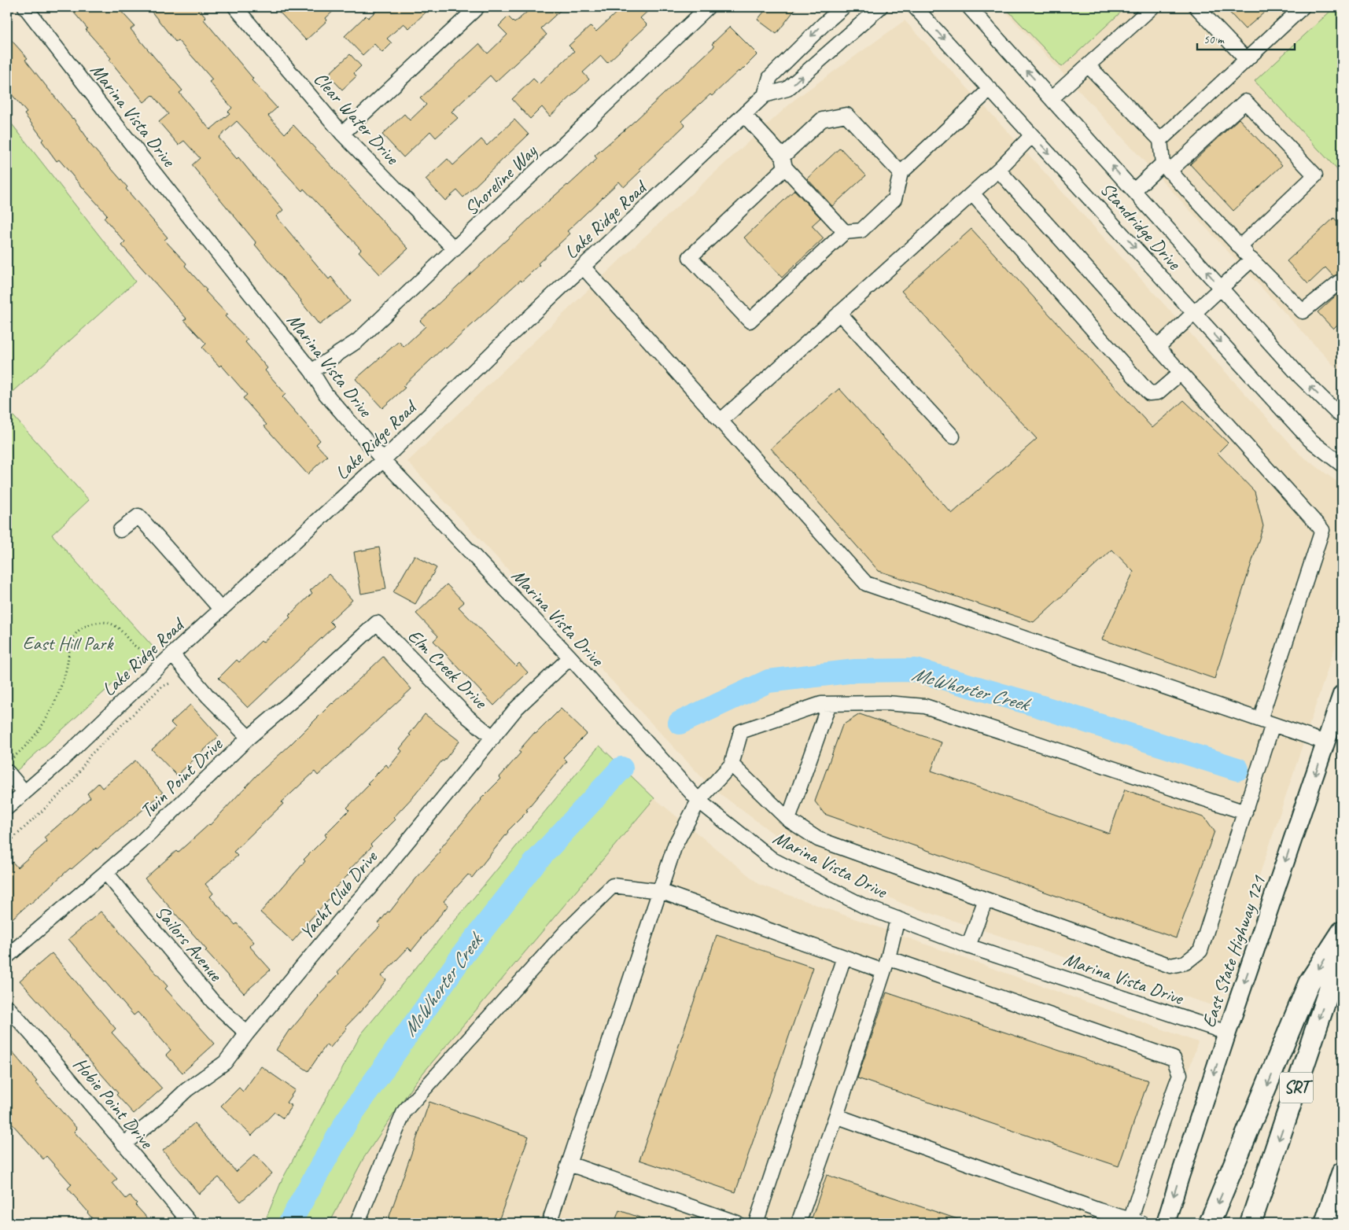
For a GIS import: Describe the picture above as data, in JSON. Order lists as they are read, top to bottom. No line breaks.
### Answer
{"streets":{"highway":["SRT"],"main road":["East State Highway 121"],"street":["Marina Vista Drive","Clear Water Drive","Shoreline Way","Lake Ridge Road","Standridge Drive","Elm Creek Drive","Twin Point Drive","Yacht Club Drive","Sailors Avenue","Hobie Point Drive"]},"crossings":[["Marina Vista Drive","Shoreline Way"],["Marina Vista Drive","Lake Ridge Road"],["Marina Vista Drive","Yacht Club Drive"],["Marina Vista Drive","East State Highway 121"],["Clear Water Drive","Shoreline Way"],["Elm Creek Drive","Twin Point Drive"],["Elm Creek Drive","Yacht Club Drive"],["Twin Point Drive","Sailors Avenue"],["Yacht Club Drive","Sailors Avenue"],["Yacht Club Drive","Hobie Point Drive"]],"one_way":["East State Highway 121"],"water":["McWhorter Creek"],"parks":["East Hill Park"],"scale_bar":"50 m"}
